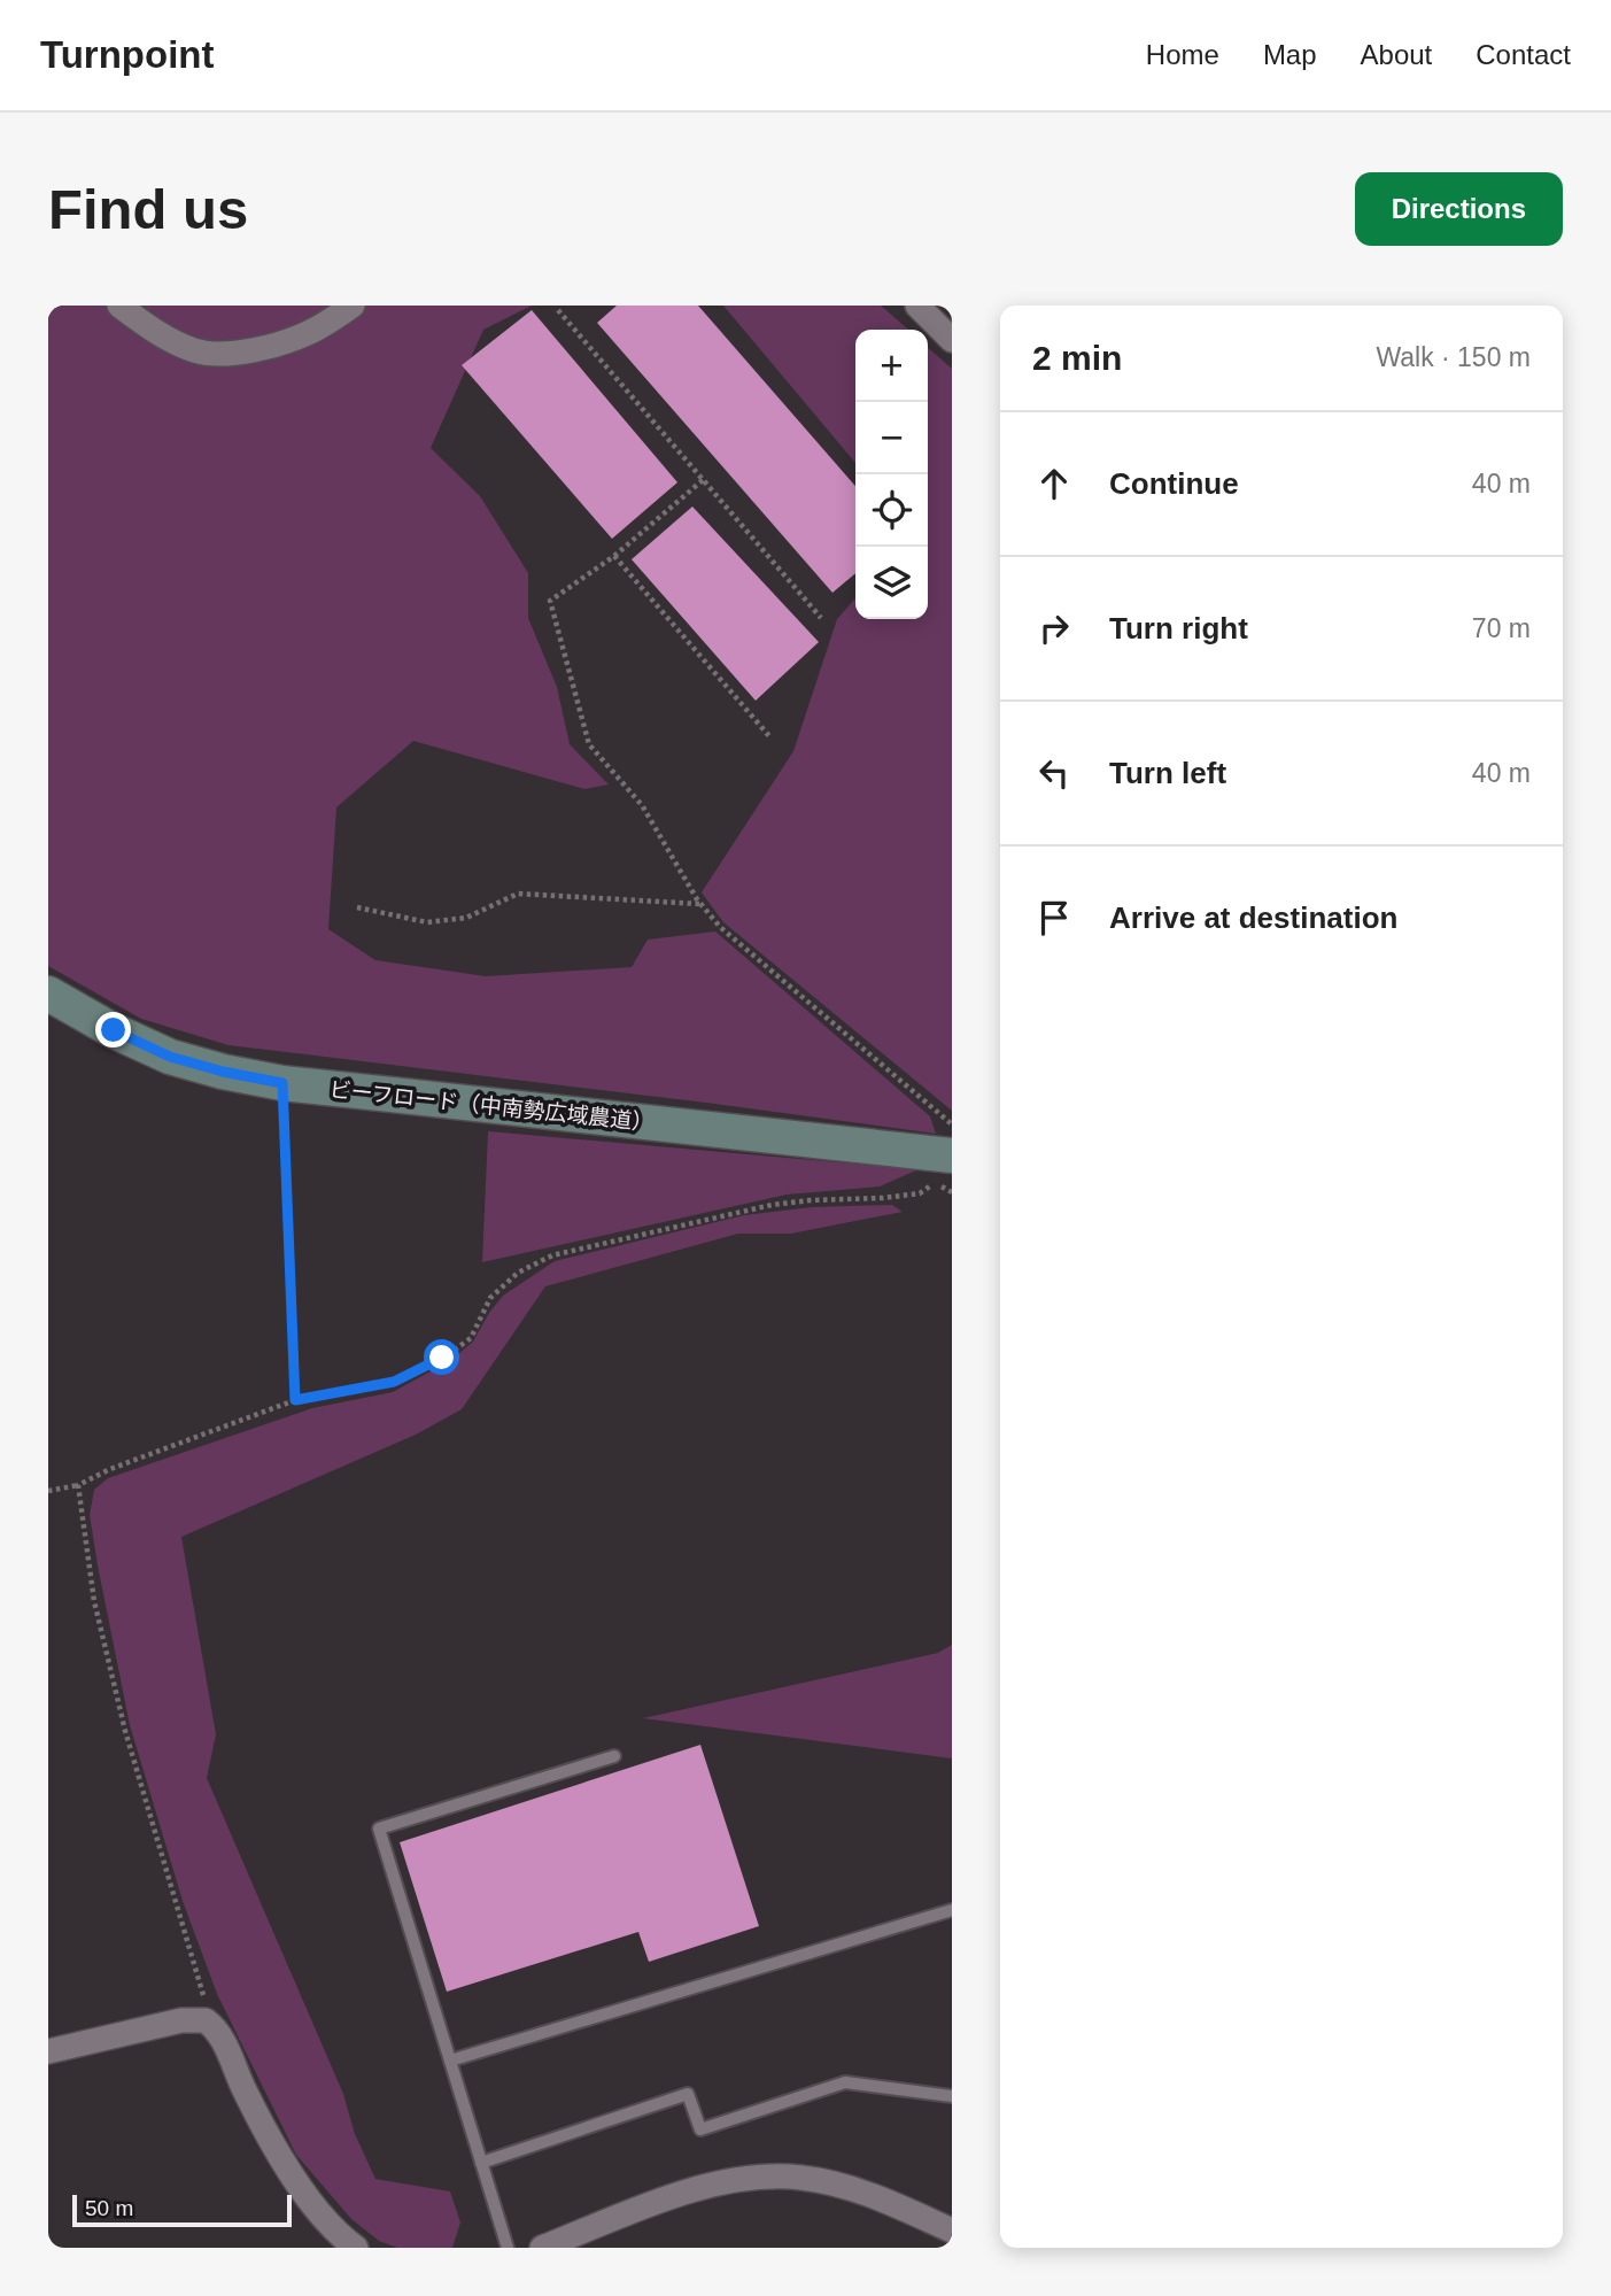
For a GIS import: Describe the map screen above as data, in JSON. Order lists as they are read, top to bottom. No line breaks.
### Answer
{"streets":{"street":["ビーフロード（中南勢広域農道）"]},"scale_bar":"50 m","page":{"header":"Turnpoint","nav":["Home","Map","About","Contact"],"buttons":"Directions","title":"Find us","heading":["2 min","Walk · 150 m"],"map_buttons":["+","−"],"list":[["Continue","40 m"],["Turn right","70 m"],["Turn left","40 m"],"Arrive at destination"],"scale":"50 m"}}
